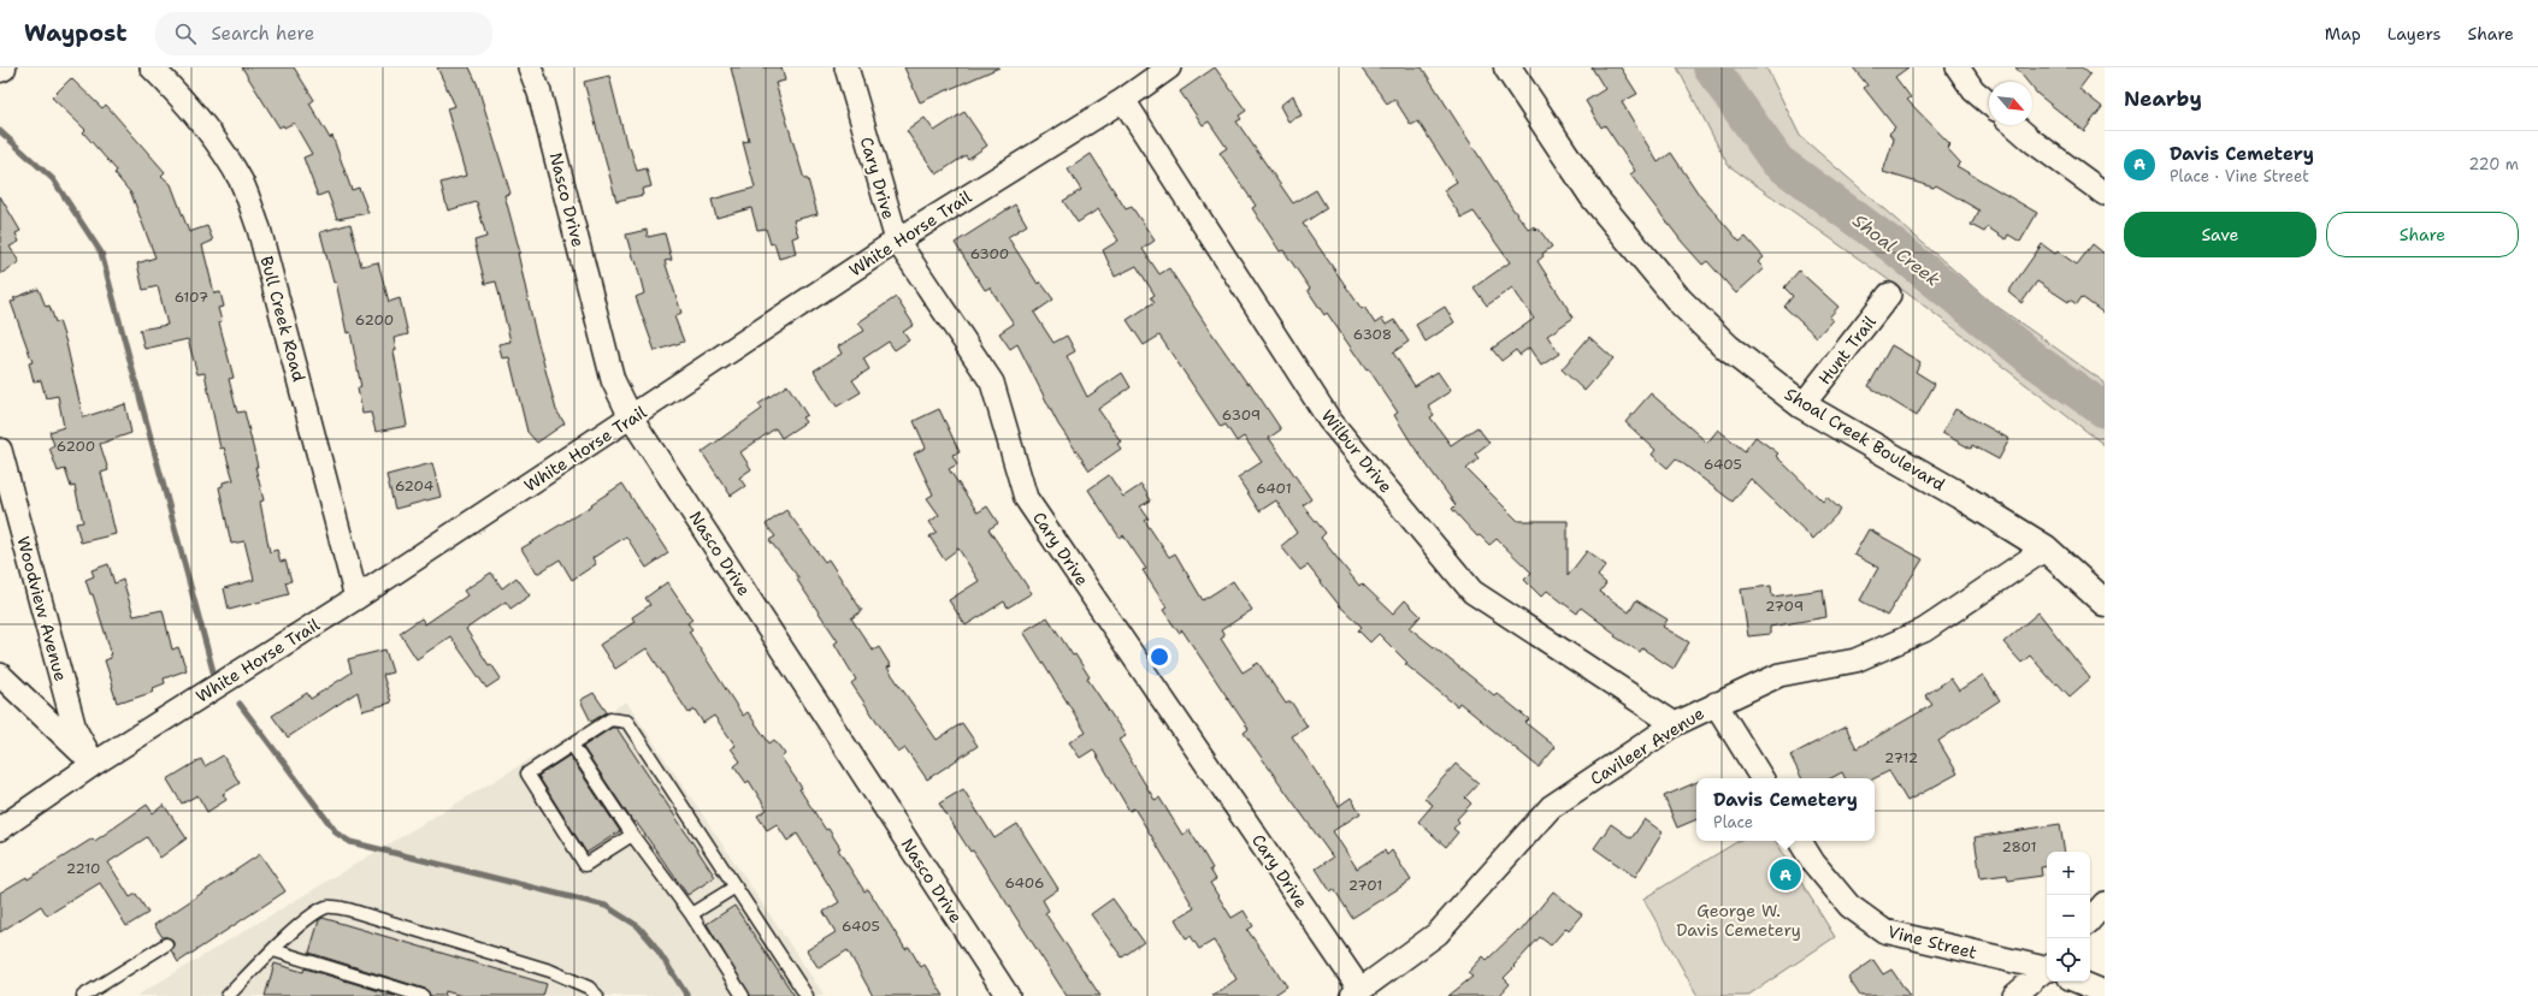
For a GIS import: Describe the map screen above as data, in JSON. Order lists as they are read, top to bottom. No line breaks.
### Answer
{"streets":{"street":["Cary Drive","Nasco Drive","White Horse Trail","Bull Creek Road","Hunt Trail","Shoal Creek Boulevard","Wilbur Drive","Woodview Avenue","Cavileer Avenue","Vine Street"]},"crossings":[["Cary Drive","White Horse Trail"],["Cary Drive","Cavileer Avenue"],["Nasco Drive","White Horse Trail"],["White Horse Trail","Bull Creek Road"],["White Horse Trail","Wilbur Drive"],["White Horse Trail","Woodview Avenue"],["Hunt Trail","Shoal Creek Boulevard"],["Shoal Creek Boulevard","Cavileer Avenue"],["Wilbur Drive","Cavileer Avenue"]],"water":["Shoal Creek"],"parks":["George W. Davis Cemetery"],"house_numbers":["6300","6107","6200","6308","6309","6200","6405","6204","6401","2709","2712","2801","2210","6406","2701","6405"],"north":"bottom right","page":{"header":"Waypost","search":"Search here","nav":["Map","Layers","Share"],"heading":"Nearby","list":[{"mark":"A","name":"Davis Cemetery","note":"Place · Vine Street","value":"220 m"}],"buttons":["Save","Share"],"popup":["Davis Cemetery","Place"],"map_buttons":["+","−"],"pins":"A"}}
